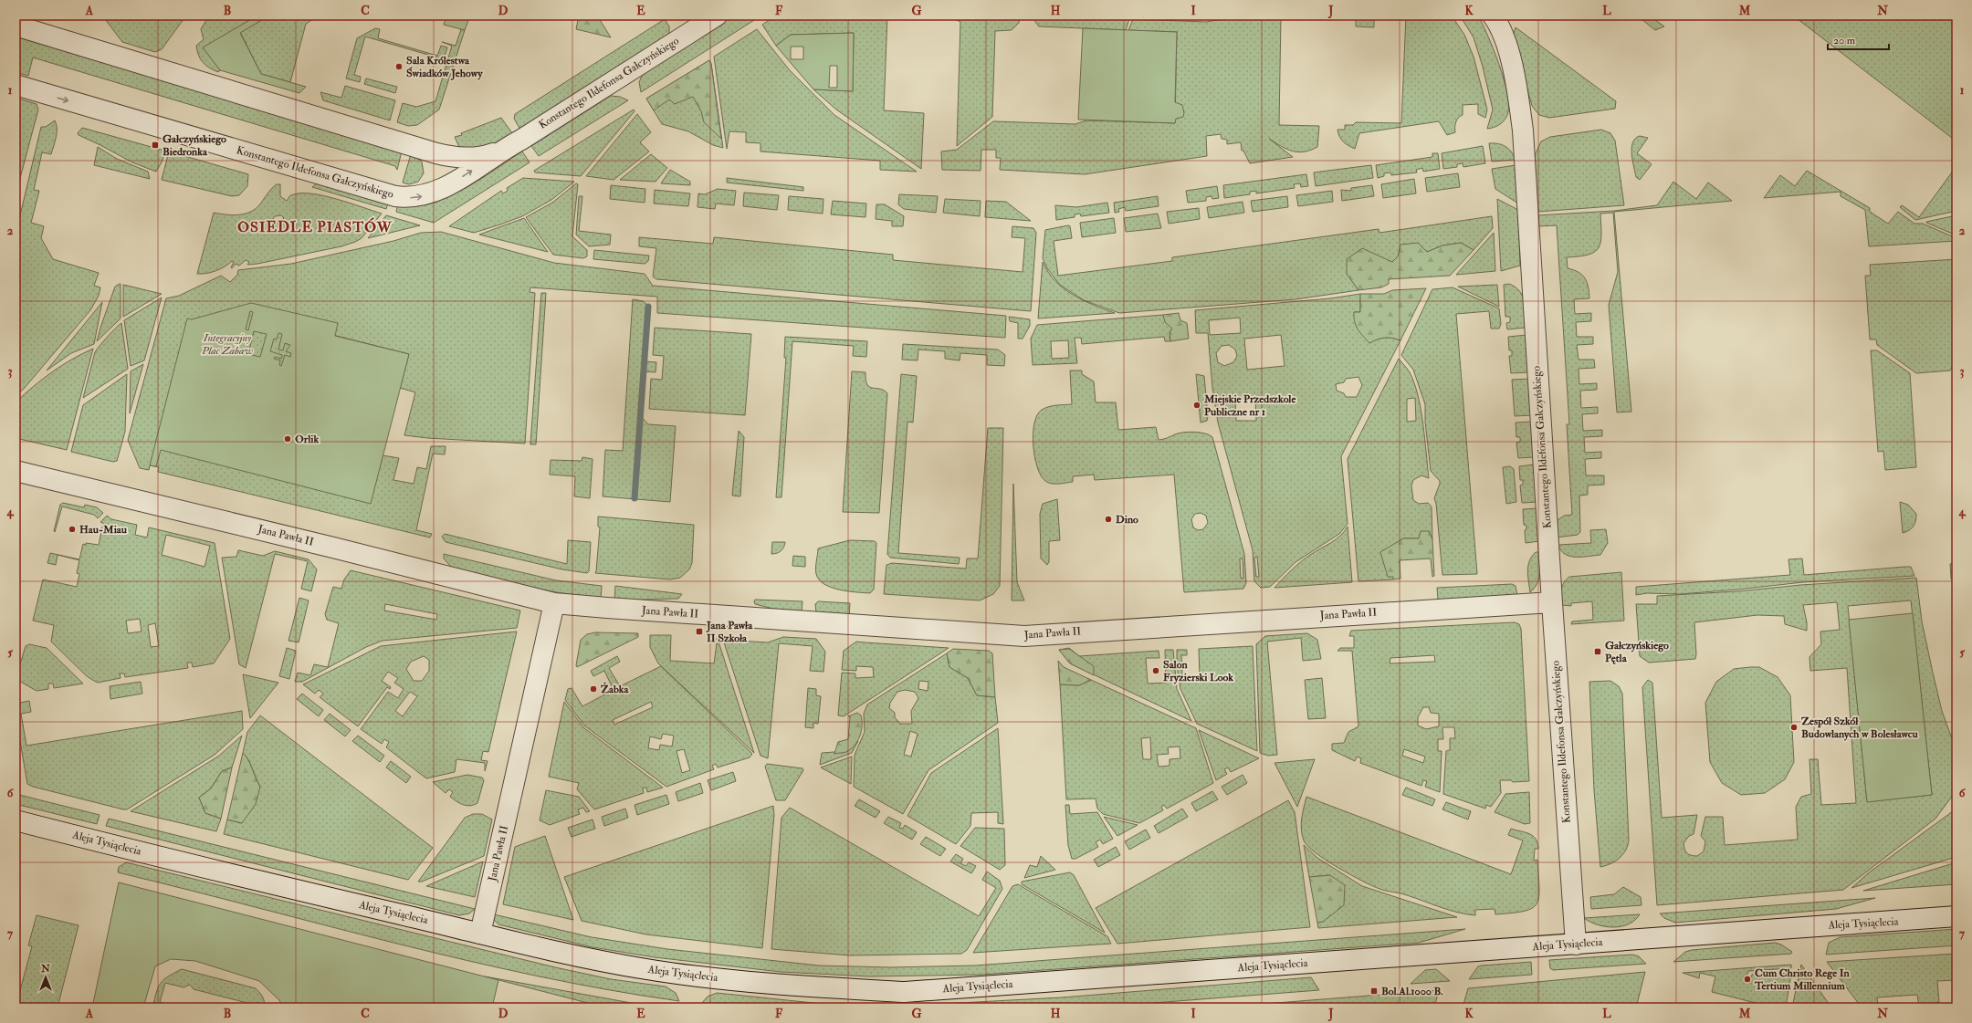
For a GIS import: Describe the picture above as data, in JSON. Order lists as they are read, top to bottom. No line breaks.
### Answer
{"streets":{"street":["Konstantego Ildefonsa Gałczyńskiego","Jana Pawła II","Aleja Tysiąclecia"]},"crossings":[["Konstantego Ildefonsa Gałczyńskiego","Jana Pawła II"],["Konstantego Ildefonsa Gałczyńskiego","Aleja Tysiąclecia"],["Jana Pawła II","Aleja Tysiąclecia"]],"districts":["OSIEDLE PIASTÓW"],"parks":["Integracyjny Plac Zabaw"],"places":{"other":["Sala Królestwa Świadków Jehowy","Miejskie Przedszkole Publiczne nr 1","Orlik","Dino","Hau-Miau","Salon Fryzierski Look","Żabka","Zespół Szkół Budowlanych w Bolesławcu","Cum Christo Rege In Tertium Millennium"],"transit":["Gałczyńskiego Biedronka","Jana Pawła II Szkoła","Gałczyńskiego Pętla","Bol.Al.1000 B."]},"scale_bar":"20 m","north":"top","grid":{"columns":["A","B","C","D","E","F","G","H","I","J","K","L","M","N"],"rows":["1","2","3","4","5","6","7"]}}
